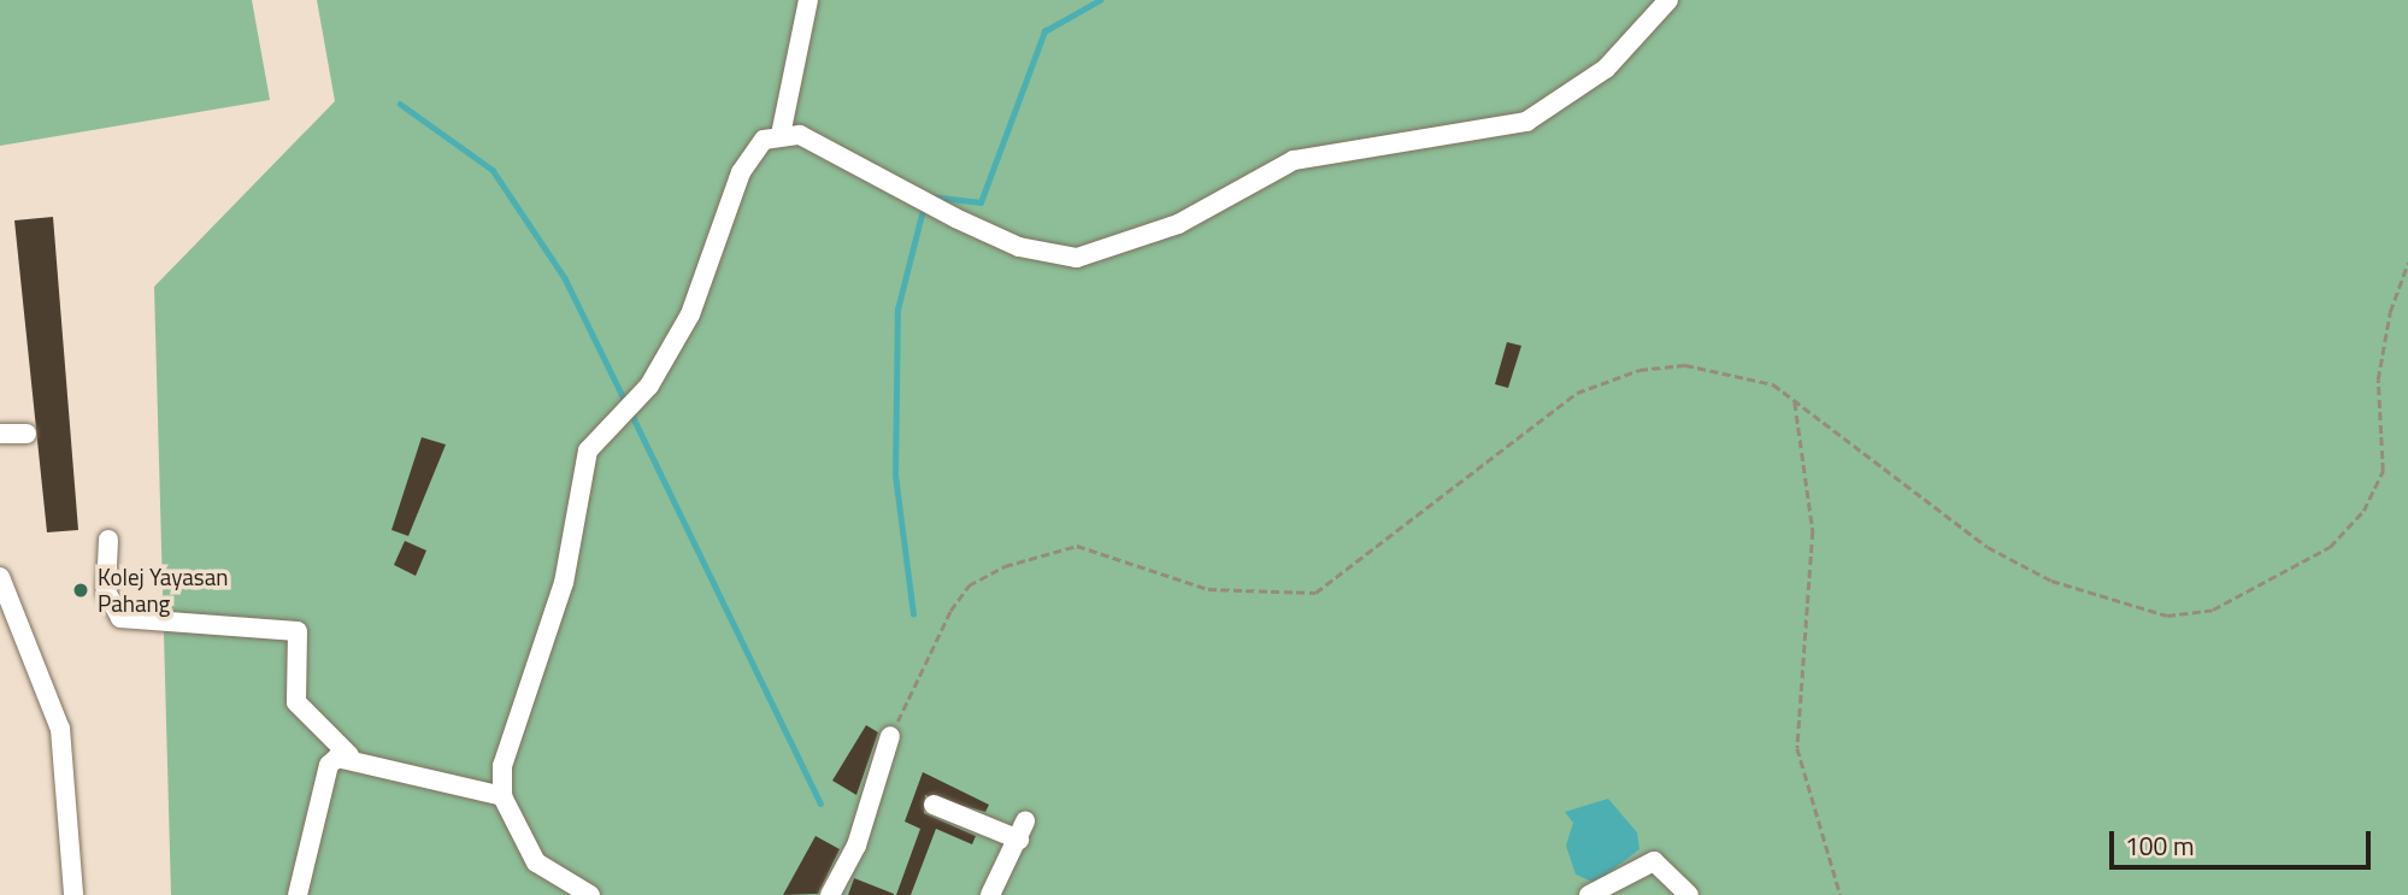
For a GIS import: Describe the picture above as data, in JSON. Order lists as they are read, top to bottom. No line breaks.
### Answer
{"places":["Kolej Yayasan Pahang"],"scale_bar":"100 m"}
